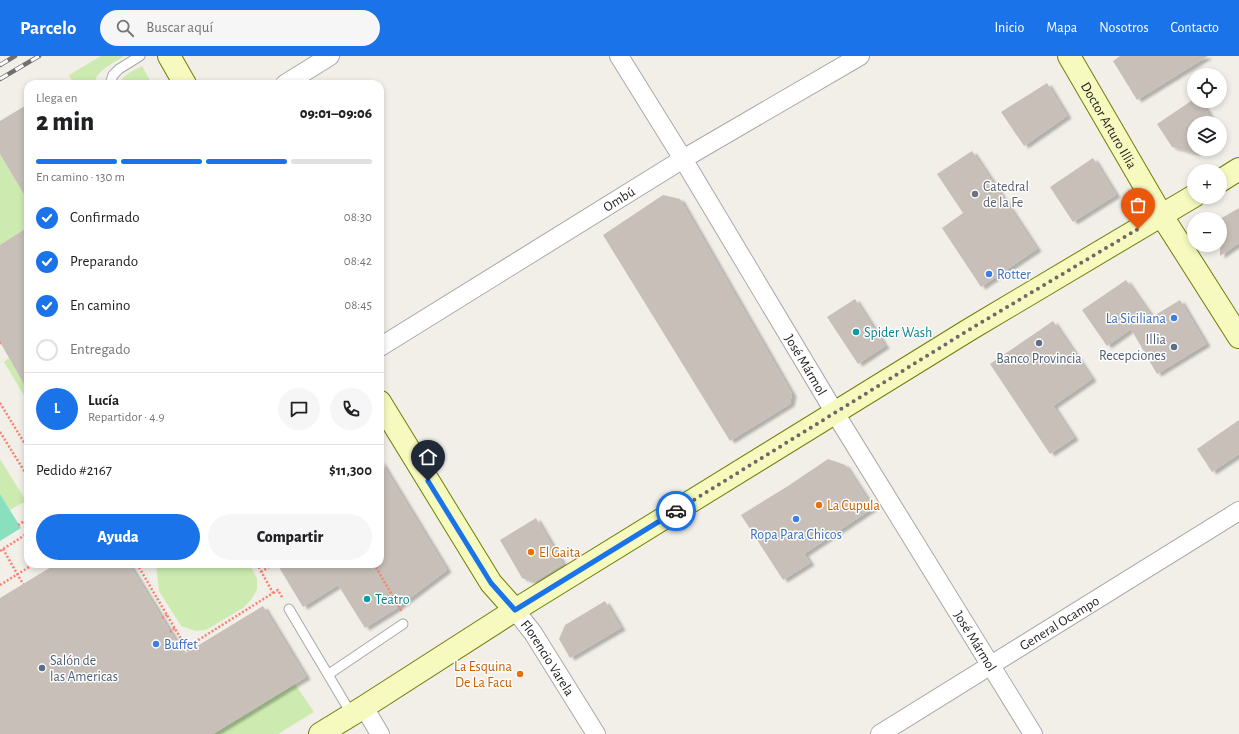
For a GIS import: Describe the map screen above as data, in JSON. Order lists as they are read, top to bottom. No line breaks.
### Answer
{"streets":{"main road":["Doctor Arturo Illia","Florencio Varela"],"street":["Ombú","José Mármol","General Ocampo"]},"crossings":[["Ombú","José Mármol"],["José Mármol","General Ocampo"]],"places":["Catedral de la Fe","Rotter","La Siciliana","Spider Wash","Banco Provincia","Illia Recepciones","La Cupula","Ropa Para Chicos","El Gaita","Teatro","Buffet","Salón de las Americas","La Esquina De La Facu"],"page":{"header":"Parcelo","search":"Buscar aquí","nav":["Inicio","Mapa","Nosotros","Contacto"],"map_buttons":["+","−"],"heading":["2 min","Llega en","09:01–09:06"],"panel":["Lucía","Repartidor · 4.9","Pedido #2167","$11,300"],"bar":"En camino · 130 m","list":[["Confirmado","08:30"],["Preparando","08:42"],["En camino","08:45"],"Entregado"],"round":"L","buttons":["Ayuda","Compartir"]}}
